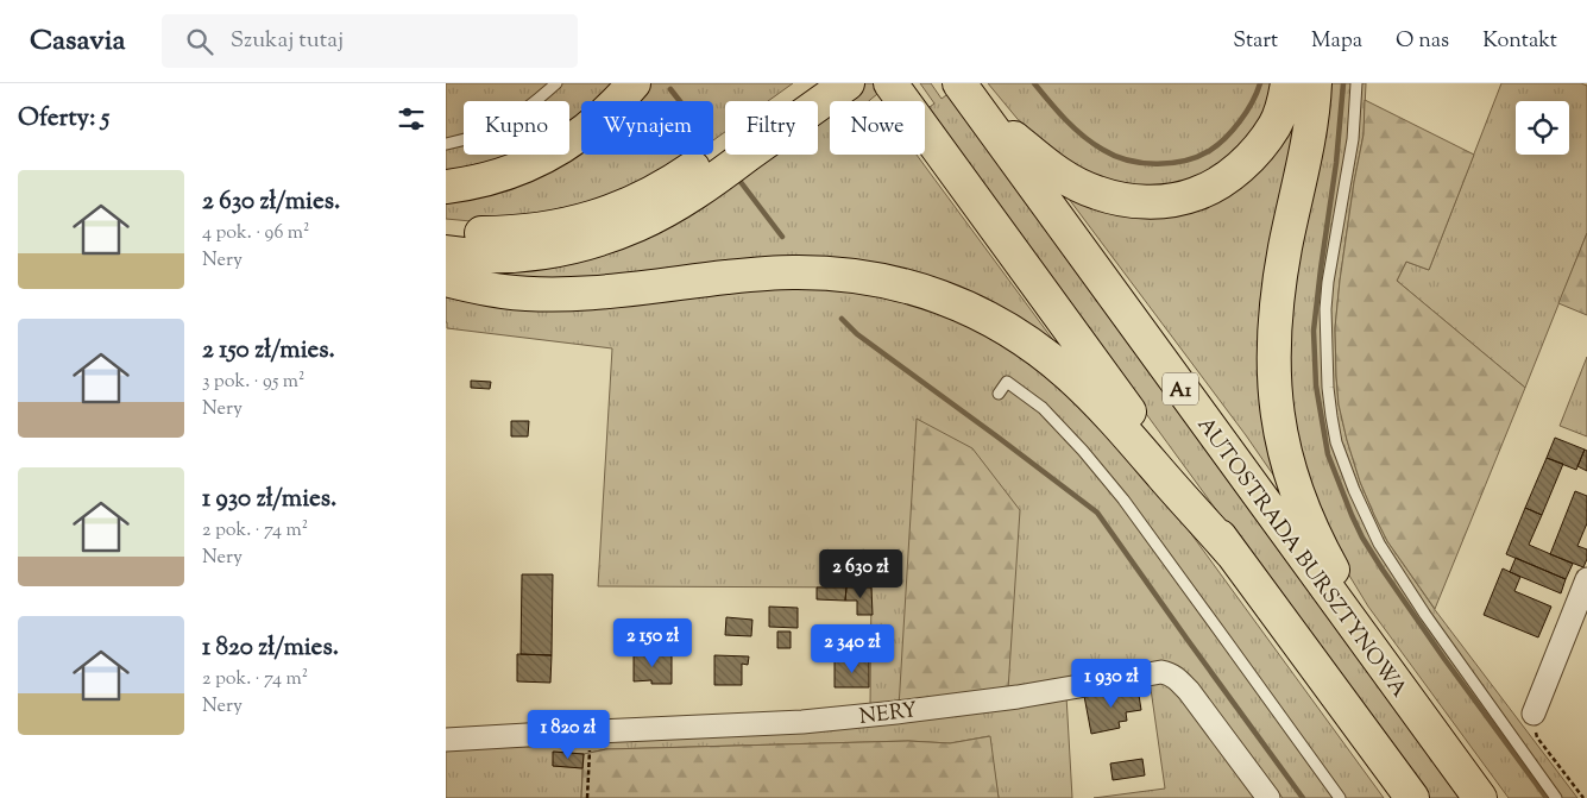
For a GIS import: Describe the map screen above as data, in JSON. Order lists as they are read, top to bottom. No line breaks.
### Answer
{"streets":{"highway":["A1","AUTOSTRADA BURSZTYNOWA"],"street":["NERY"]},"page":{"header":"Casavia","search":"Szukaj tutaj","nav":["Start","Mapa","O nas","Kontakt"],"heading":"Oferty: 5","chip":["Kupno","Wynajem","Filtry","Nowe"],"list":[{"name":"2 630 zł/mies.","note":"4 pok. · 96 m² · Nery"},{"name":"2 150 zł/mies.","note":"3 pok. · 95 m² · Nery"},{"name":"1 930 zł/mies.","note":"2 pok. · 74 m² · Nery"},{"name":"1 820 zł/mies.","note":"2 pok. · 74 m² · Nery"}],"price":["2 630 zł","2 150 zł","2 340 zł","1 930 zł","1 820 zł"]}}
